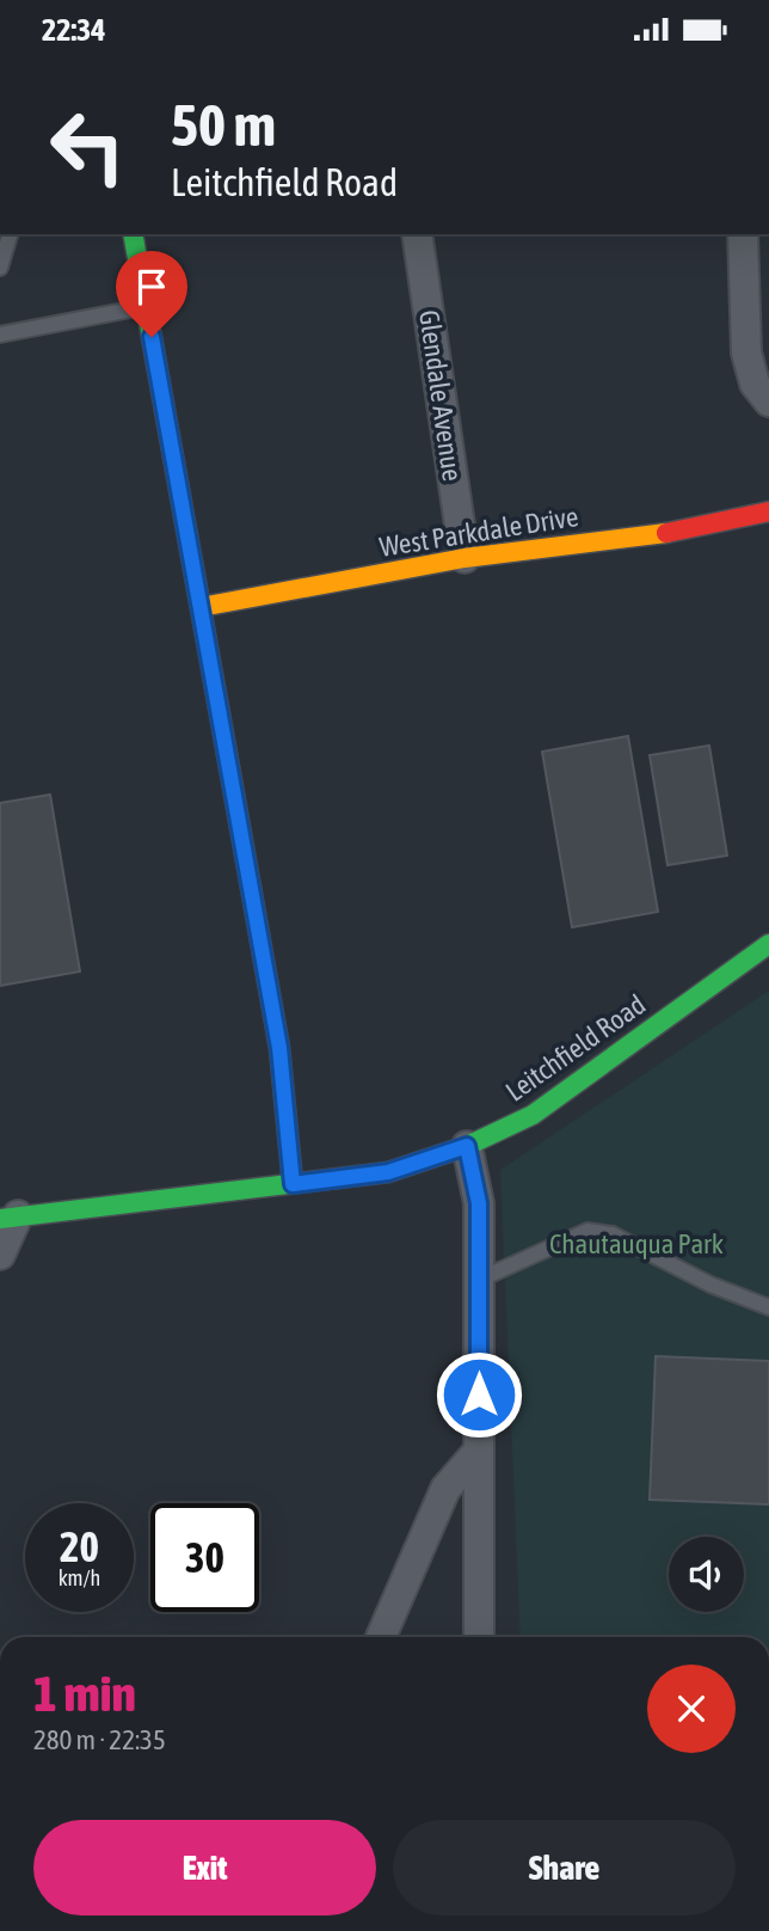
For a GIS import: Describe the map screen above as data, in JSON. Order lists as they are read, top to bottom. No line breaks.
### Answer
{"streets":{"street":["Glendale Avenue","West Parkdale Drive","Leitchfield Road"]},"crossings":[["Glendale Avenue","West Parkdale Drive"]],"parks":["Chautauqua Park"],"page":{"status":"22:34","turn":["50 m","Leitchfield Road"],"speed":"20 km/h","limit":"30","heading":["1 min","280 m · 22:35"],"buttons":["Exit","Share"]}}
